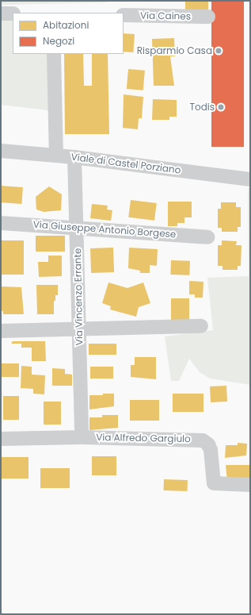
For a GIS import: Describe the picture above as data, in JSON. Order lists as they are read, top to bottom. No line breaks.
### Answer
{"streets":{"street":["Via Caines","Viale di Castel Porziano","Via Giuseppe Antonio Borgese","Via Vincenzo Errante","Via Alfredo Gargiulo"]},"crossings":[["Viale di Castel Porziano","Via Vincenzo Errante"],["Via Giuseppe Antonio Borgese","Via Vincenzo Errante"],["Via Vincenzo Errante","Via Alfredo Gargiulo"]],"places":["Risparmio Casa","Todis"],"legend":["Abitazioni","Negozi"]}
